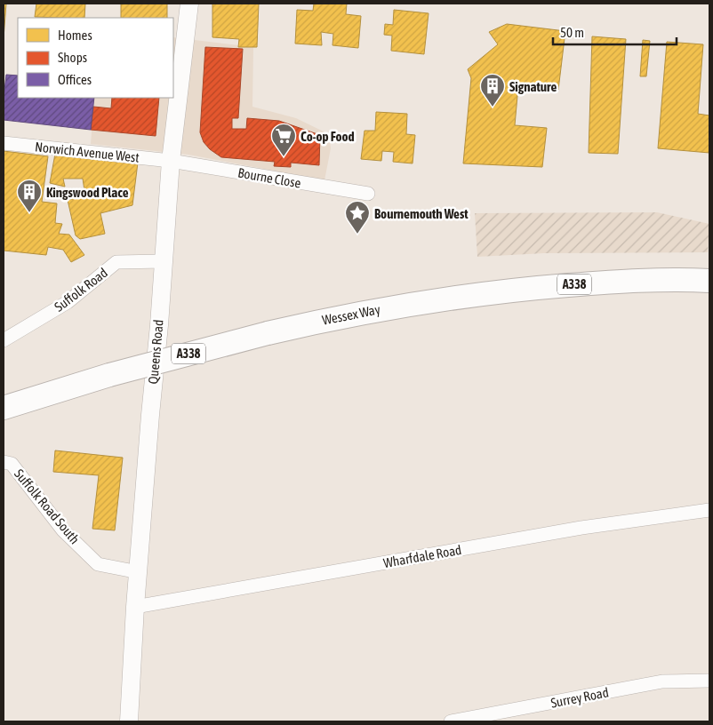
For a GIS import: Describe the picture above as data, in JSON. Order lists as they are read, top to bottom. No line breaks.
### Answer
{"streets":{"highway":["A338","Wessex Way"],"street":["Norwich Avenue West","Bourne Close","Suffolk Road","Queens Road","Suffolk Road South","Wharfdale Road","Surrey Road"]},"crossings":[["Norwich Avenue West","Bourne Close"],["Norwich Avenue West","Queens Road"],["Bourne Close","Queens Road"],["Suffolk Road","Queens Road"],["Queens Road","Suffolk Road South"],["Queens Road","Wharfdale Road"]],"places":{"building":["Signature","Kingswood Place"],"supermarket":["Co-op Food"],"place":["Bournemouth West"]},"legend":["Homes","Shops","Offices"],"scale_bar":"50 m"}
